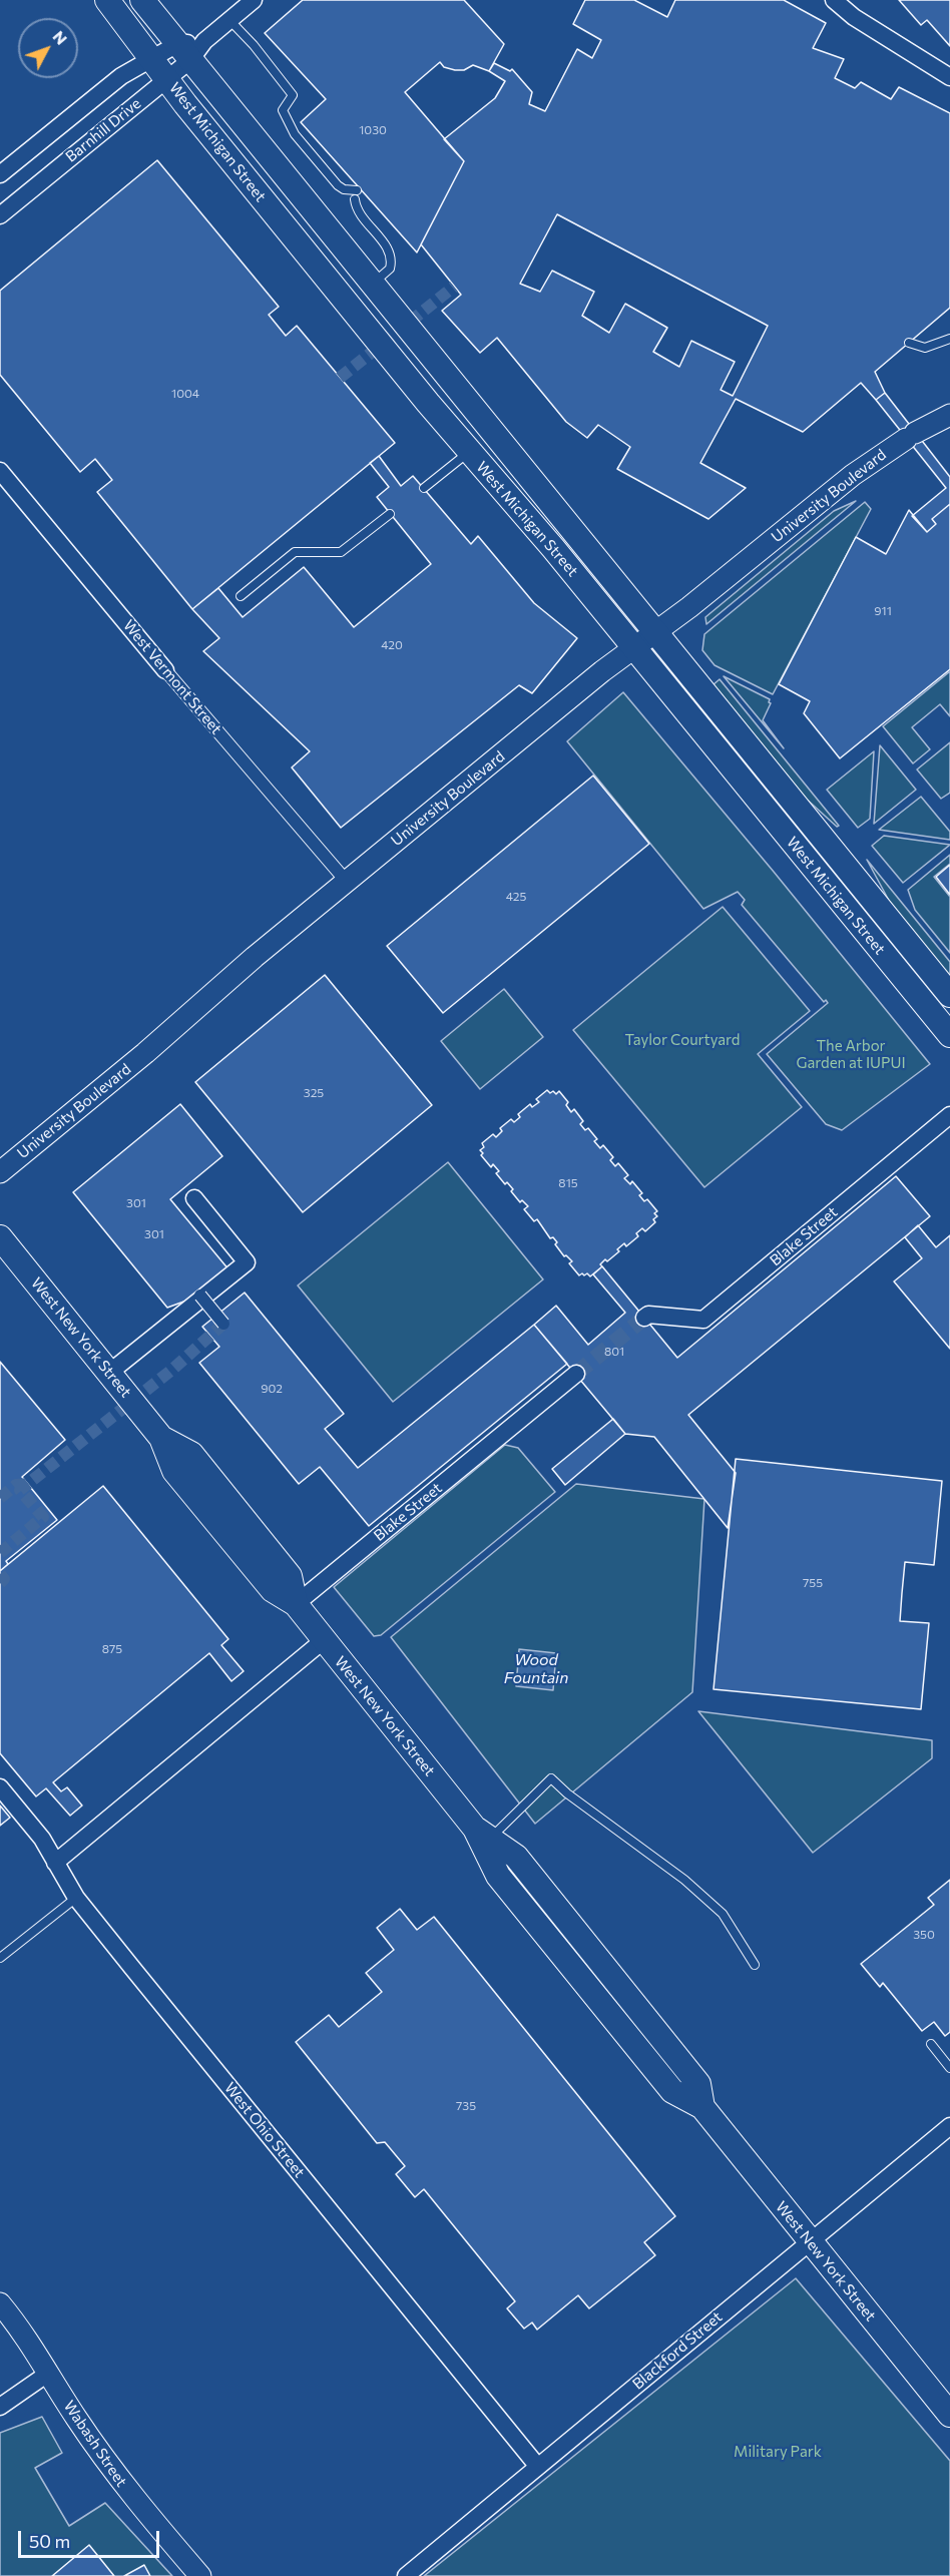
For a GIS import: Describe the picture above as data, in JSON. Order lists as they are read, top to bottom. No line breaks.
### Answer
{"streets":{"main road":["West Michigan Street","West New York Street"],"street":["Barnhill Drive","University Boulevard","West Vermont Street","Blake Street","West Ohio Street","Blackford Street","Wabash Street"]},"crossings":[["Barnhill Drive","West Michigan Street"],["West Michigan Street","University Boulevard"],["University Boulevard","West Vermont Street"],["Blake Street","West New York Street"],["West New York Street","Blackford Street"],["West Ohio Street","Blackford Street"]],"water":["Wood Fountain"],"parks":["Taylor Courtyard","The Arbor Garden at IUPUI","Military Park"],"house_numbers":["1030","1004","911","420","425","325","815","301","301","801","902","755","875","350","735"],"scale_bar":"50 m","north":"top right"}
